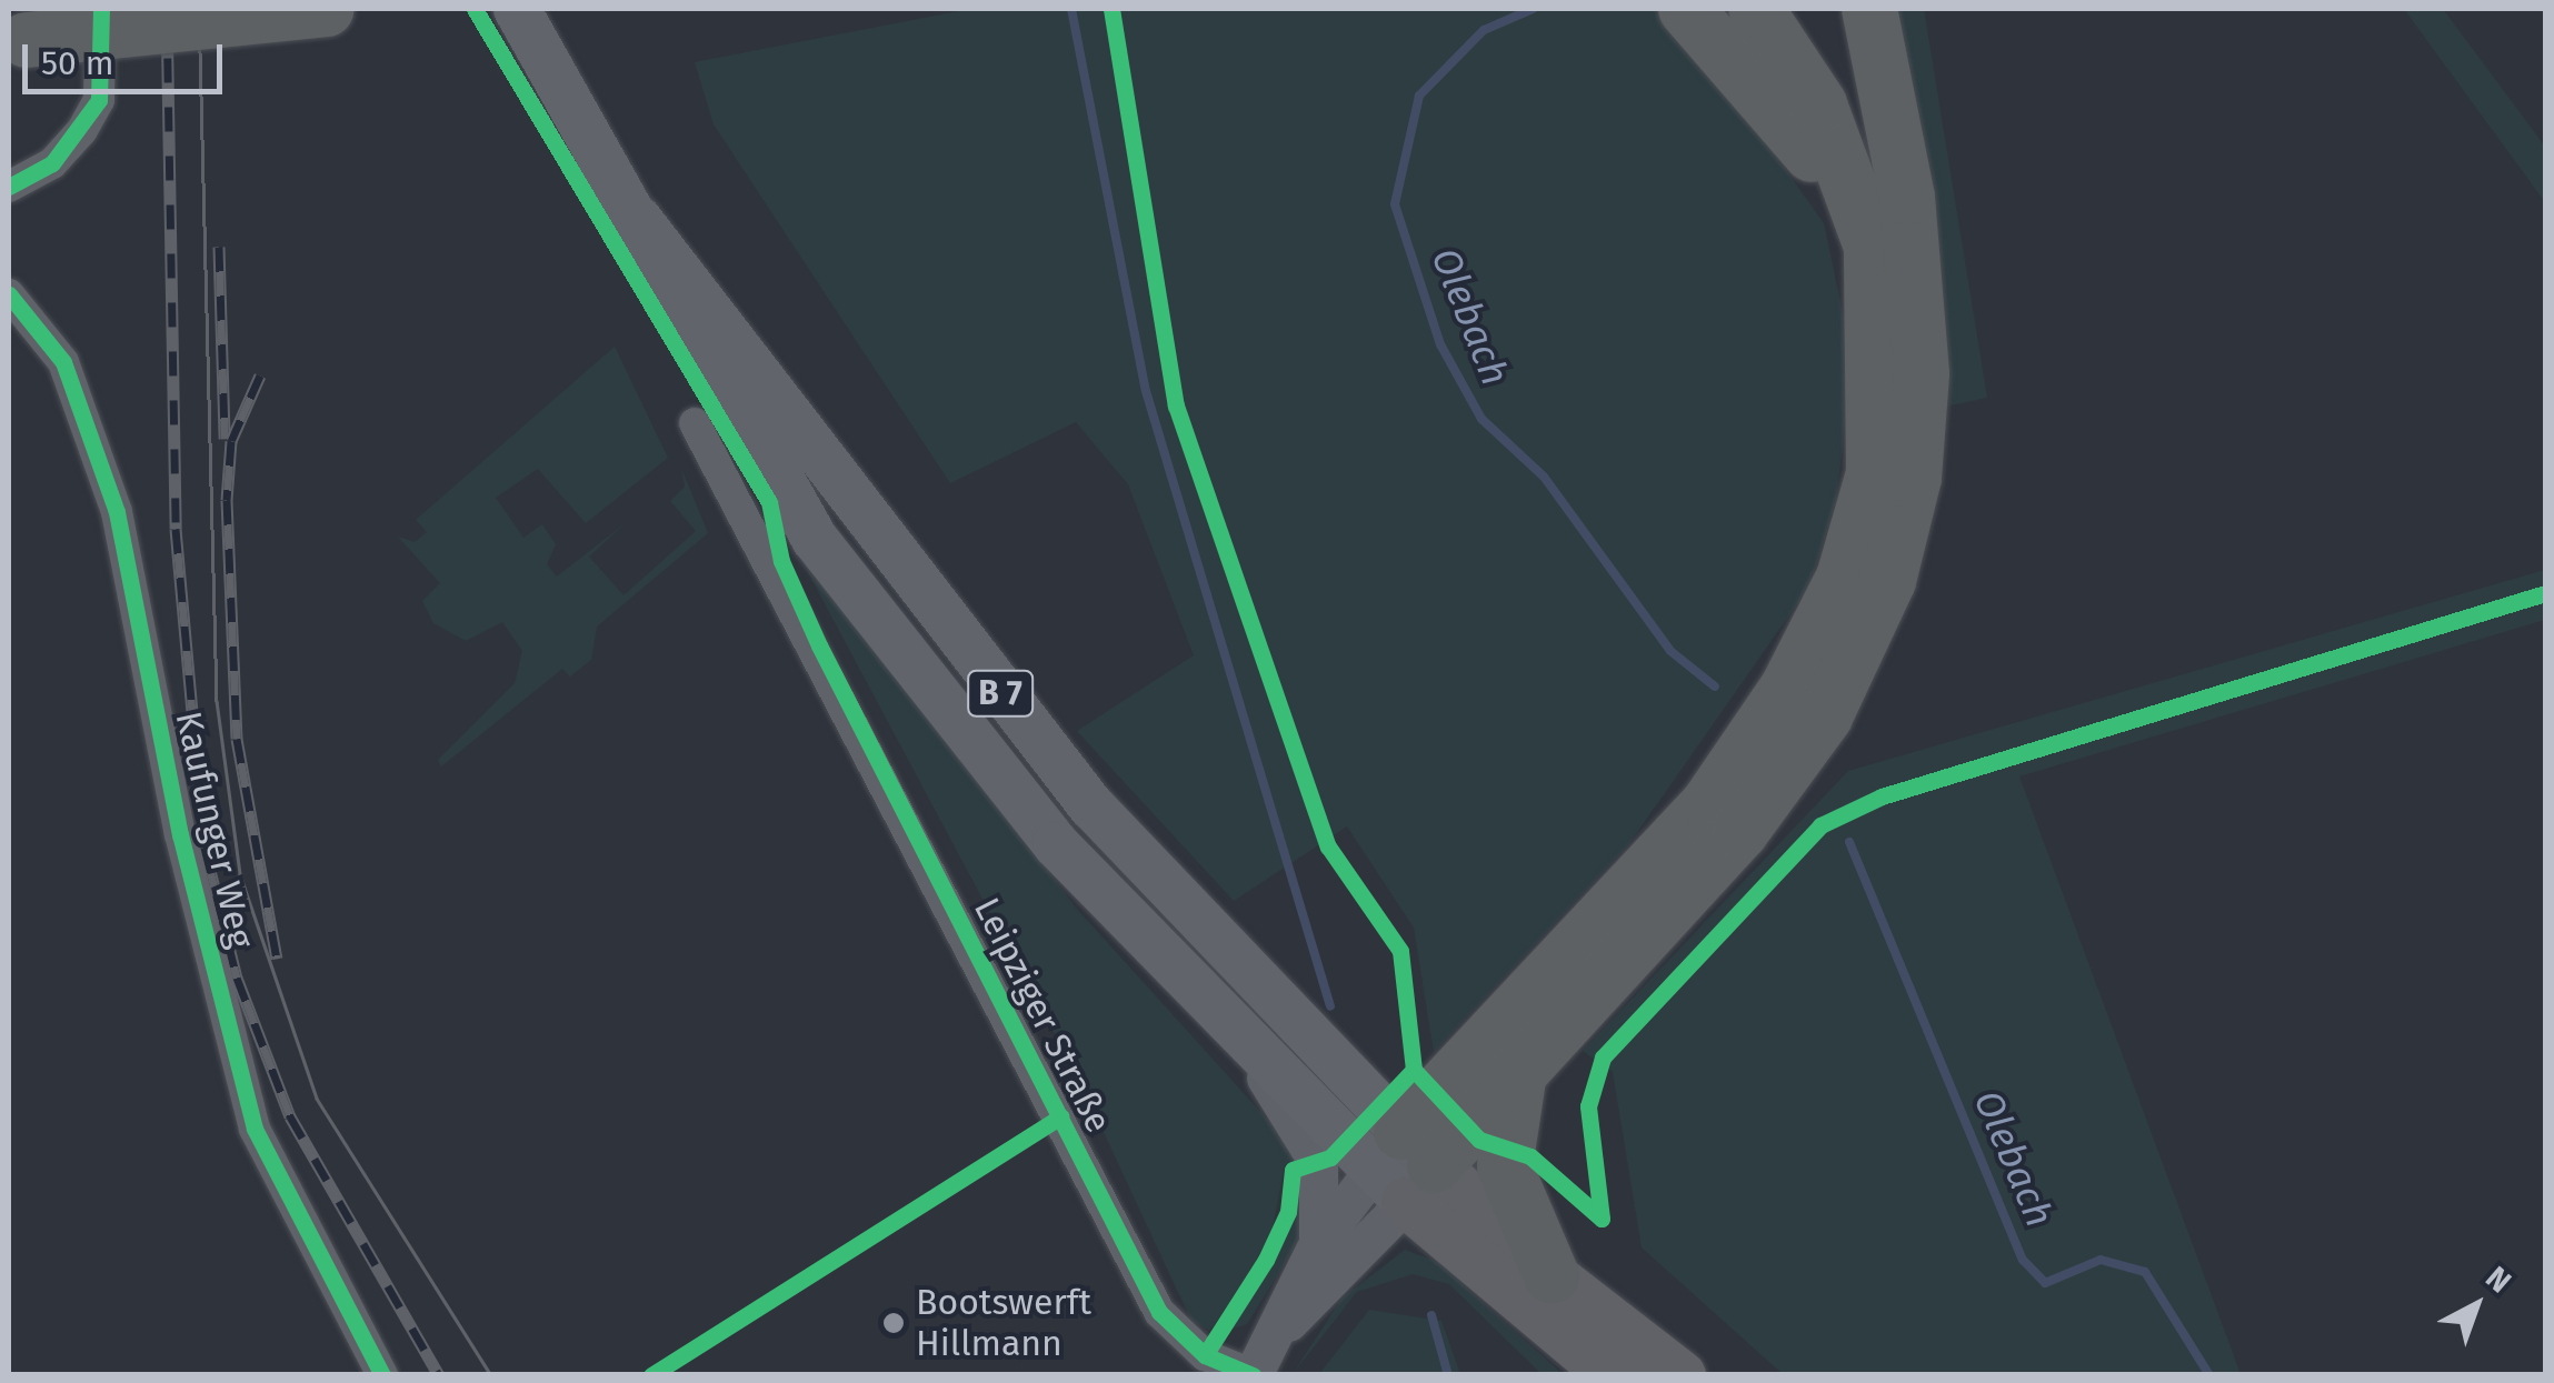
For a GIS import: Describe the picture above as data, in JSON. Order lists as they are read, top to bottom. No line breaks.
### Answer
{"streets":{"highway":["B 7"],"street":["Kaufunger Weg","Leipziger Straße"]},"crossings":[["B 7","Leipziger Straße"]],"water":["Olebach"],"places":["Bootswerft Hillmann"],"scale_bar":"50 m","north":"top right"}
